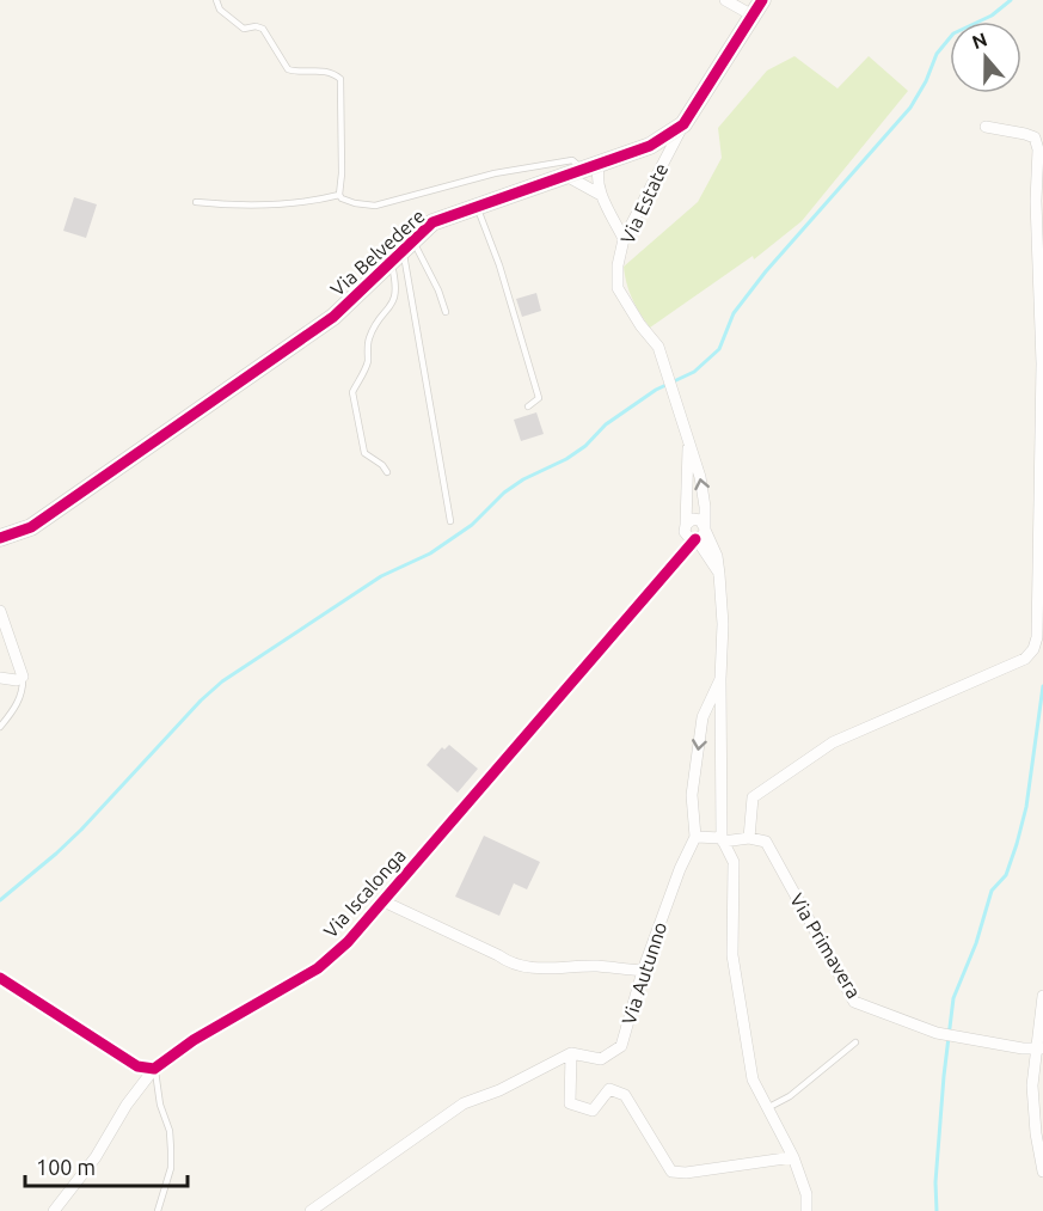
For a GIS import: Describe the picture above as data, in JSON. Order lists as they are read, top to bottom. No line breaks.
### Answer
{"streets":{"street":["Via Estate","Via Belvedere","Via Iscalonga","Via Primavera","Via Autunno"]},"crossings":[["Via Estate","Via Belvedere"],["Via Estate","Via Iscalonga"]],"scale_bar":"100 m","north":"top"}
